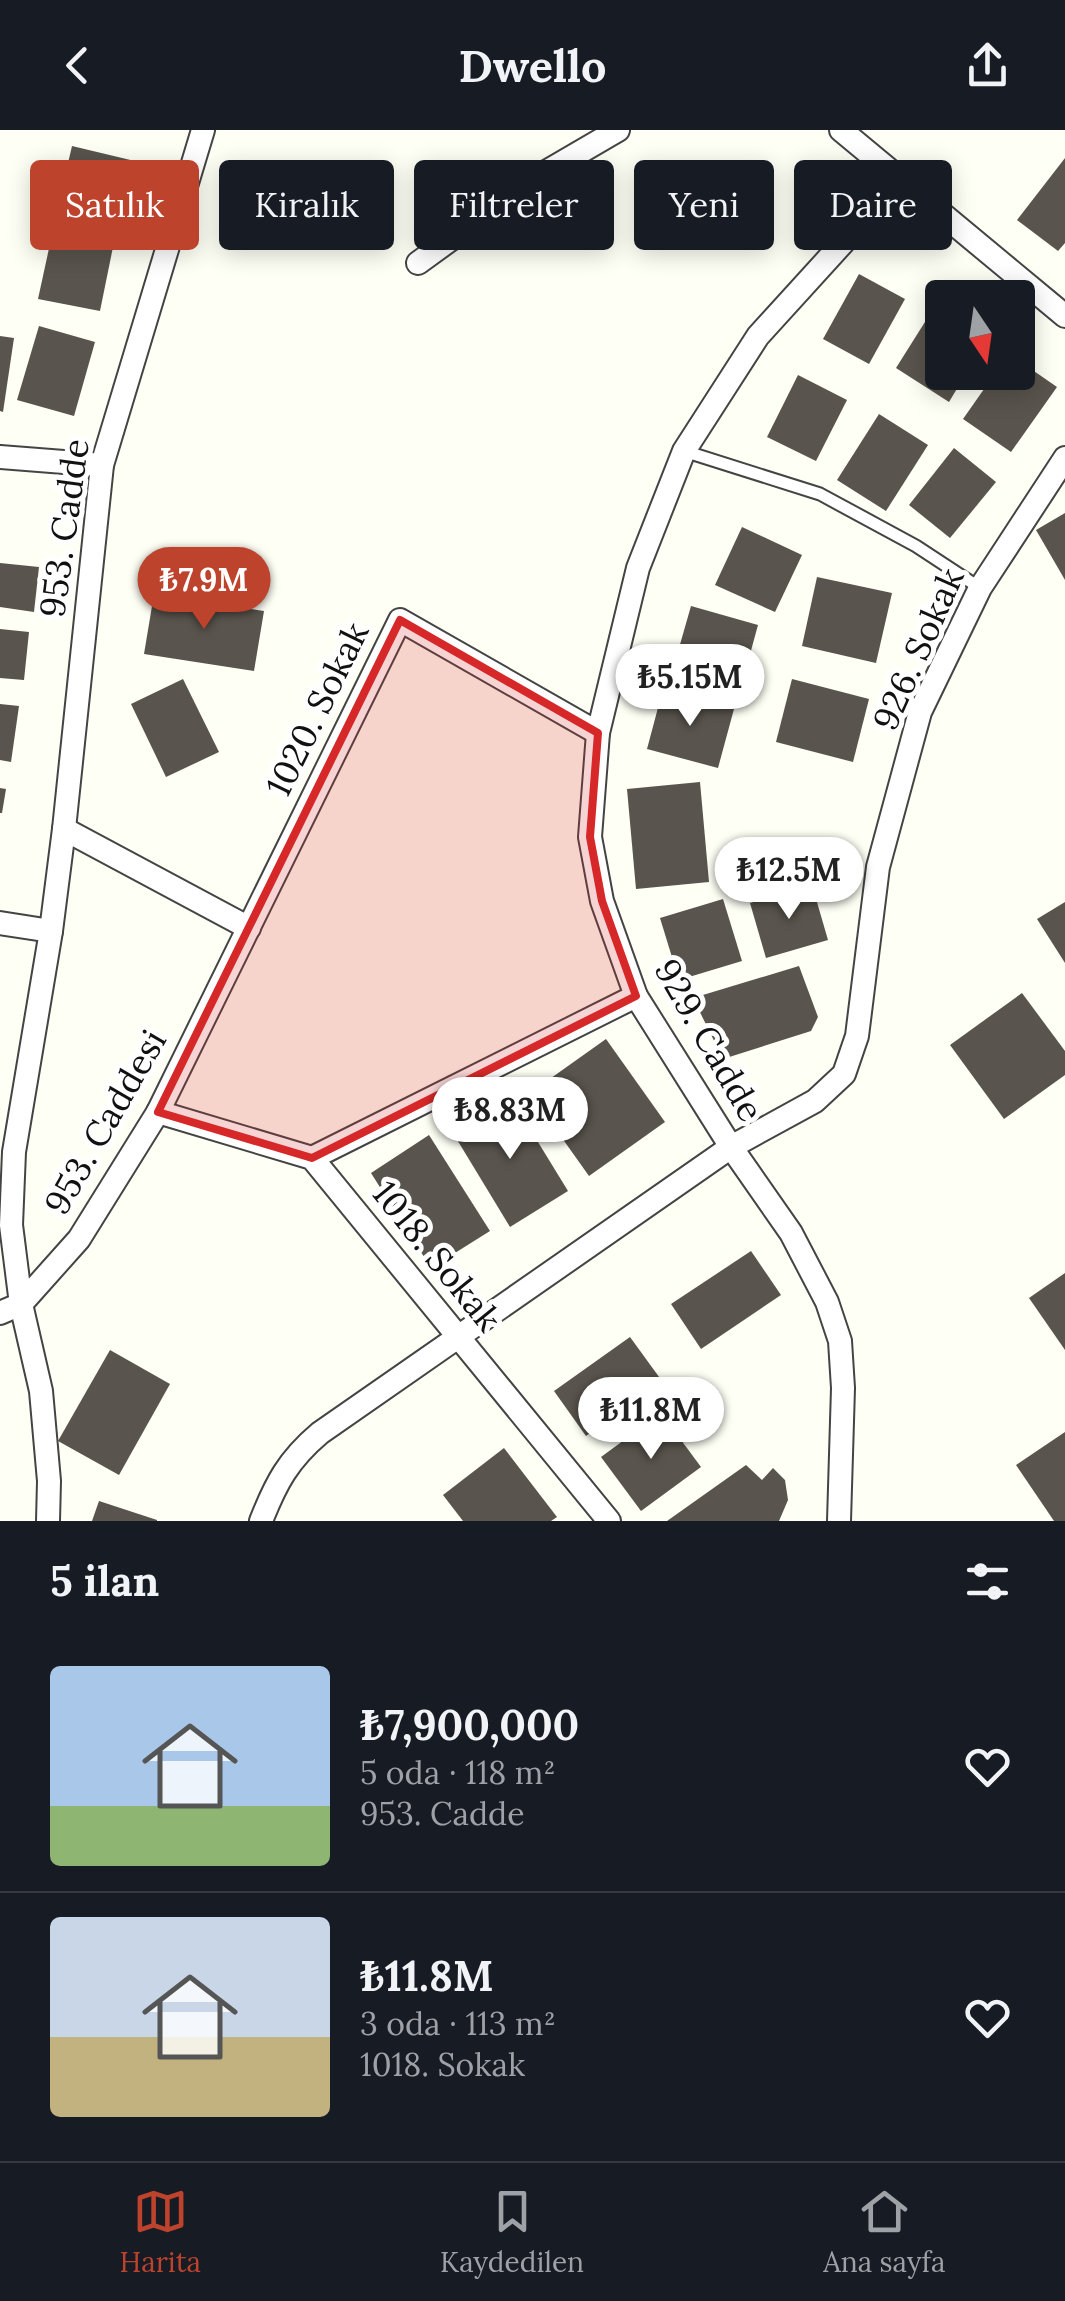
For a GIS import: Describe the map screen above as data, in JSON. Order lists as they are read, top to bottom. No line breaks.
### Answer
{"streets":{"street":["953. Cadde","926. Sokak","1020. Sokak","929. Cadde","953. Caddesi","1018. Sokak"]},"crossings":[["953. Cadde","953. Caddesi"],["926. Sokak","929. Cadde"],["926. Sokak","1018. Sokak"],["1020. Sokak","929. Cadde"],["1020. Sokak","953. Caddesi"]],"north":"bottom","page":{"header":"Dwello","chip":["Satılık","Kiralık","Filtreler","Yeni","Daire"],"price":["₺7.9M","₺5.15M","₺12.5M","₺8.83M","₺11.8M"],"heading":"5 ilan","list":[{"name":"₺7,900,000","note":"5 oda · 118 m² · 953. Cadde"},{"name":"₺11.8M","note":"3 oda · 113 m² · 1018. Sokak"}],"tabs":["Harita","Kaydedilen","Ana sayfa"]}}
